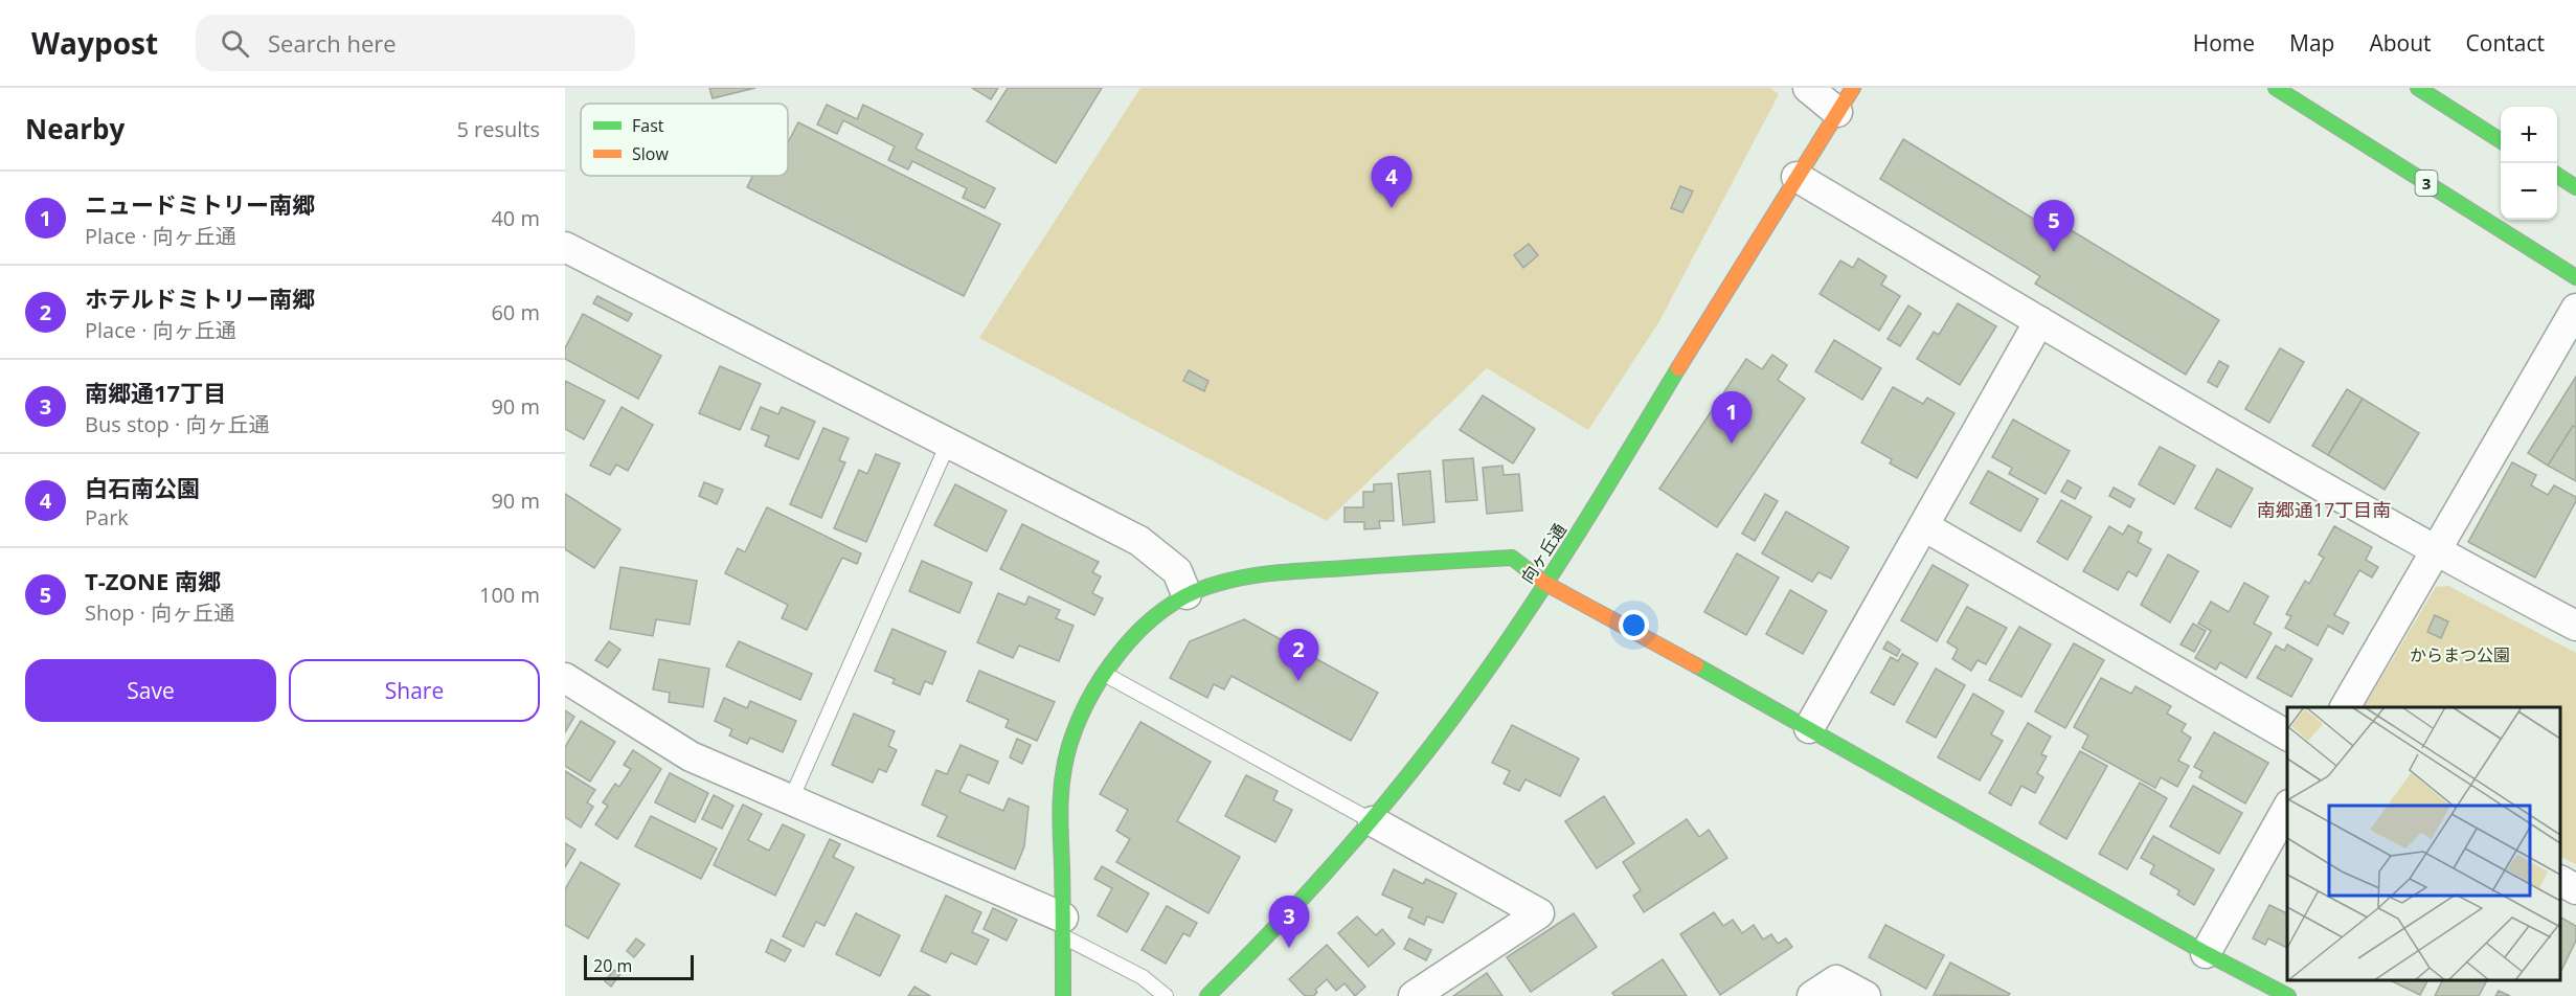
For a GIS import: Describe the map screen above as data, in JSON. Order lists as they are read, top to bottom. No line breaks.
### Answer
{"streets":{"street":["3","向ヶ丘通"]},"districts":["南郷通17丁目南"],"parks":["からまつ公園"],"legend":["Fast","Slow"],"scale_bar":"20 m","page":{"header":"Waypost","search":"Search here","nav":["Home","Map","About","Contact"],"heading":["Nearby","5 results"],"map_buttons":["+","−"],"pins":["4","5","1","2","3"],"list":[{"mark":"1","name":"ニュードミトリー南郷","note":"Place · 向ヶ丘通","value":"40 m"},{"mark":"2","name":"ホテルドミトリー南郷","note":"Place · 向ヶ丘通","value":"60 m"},{"mark":"3","name":"南郷通17丁目","note":"Bus stop · 向ヶ丘通","value":"90 m"},{"mark":"4","name":"白石南公園","note":"Park","value":"90 m"},{"mark":"5","name":"T-ZONE 南郷","note":"Shop · 向ヶ丘通","value":"100 m"}],"buttons":["Save","Share"],"scale":"20 m"}}
